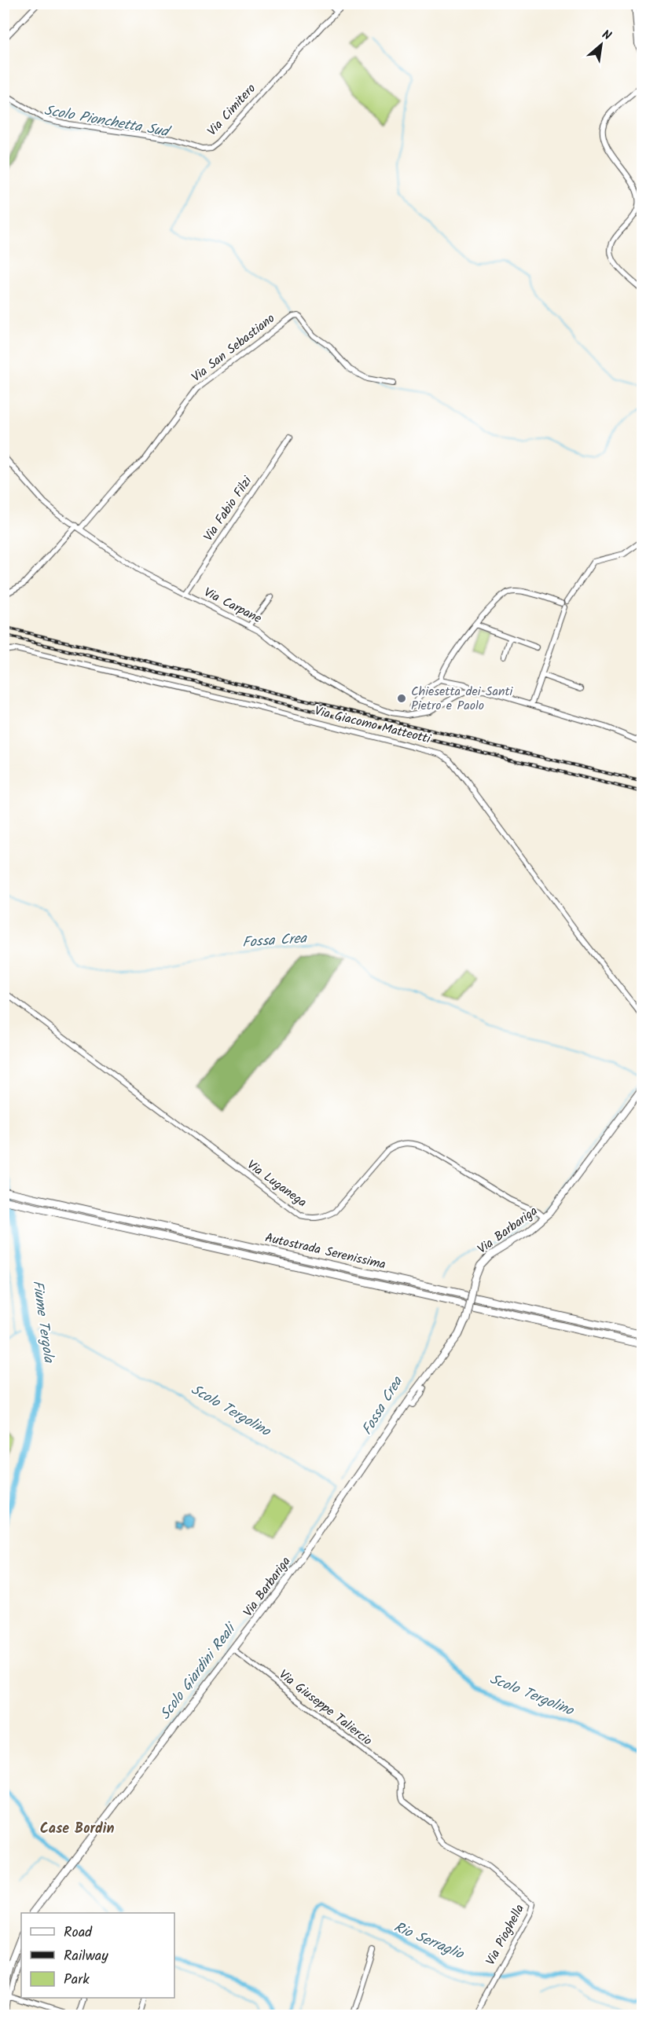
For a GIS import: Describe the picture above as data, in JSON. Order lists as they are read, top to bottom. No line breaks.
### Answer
{"streets":{"highway":["Autostrada Serenissima"],"main road":["Via Barbariga"],"street":["Via Cimitero","Via San Sebastiano","Via Fabio Filzi","Via Carpane","Via Giacomo Matteotti","Via Luganega","Via Giuseppe Taliercio","Via Pioghella"]},"crossings":[["Via San Sebastiano","Via Carpane"],["Via Fabio Filzi","Via Carpane"],["Via Luganega","Via Barbariga"],["Via Barbariga","Via Giuseppe Taliercio"],["Via Giuseppe Taliercio","Via Pioghella"]],"districts":["Case Bordin"],"water":["Scolo Pionchetta Sud","Fossa Crea","Fiume Tergola","Scolo Tergolino","Scolo Giardini Reali","Rio Serraglio"],"places":["Chiesetta dei Santi Pietro e Paolo"],"legend":["Road","Railway","Park"],"north":"top right"}
